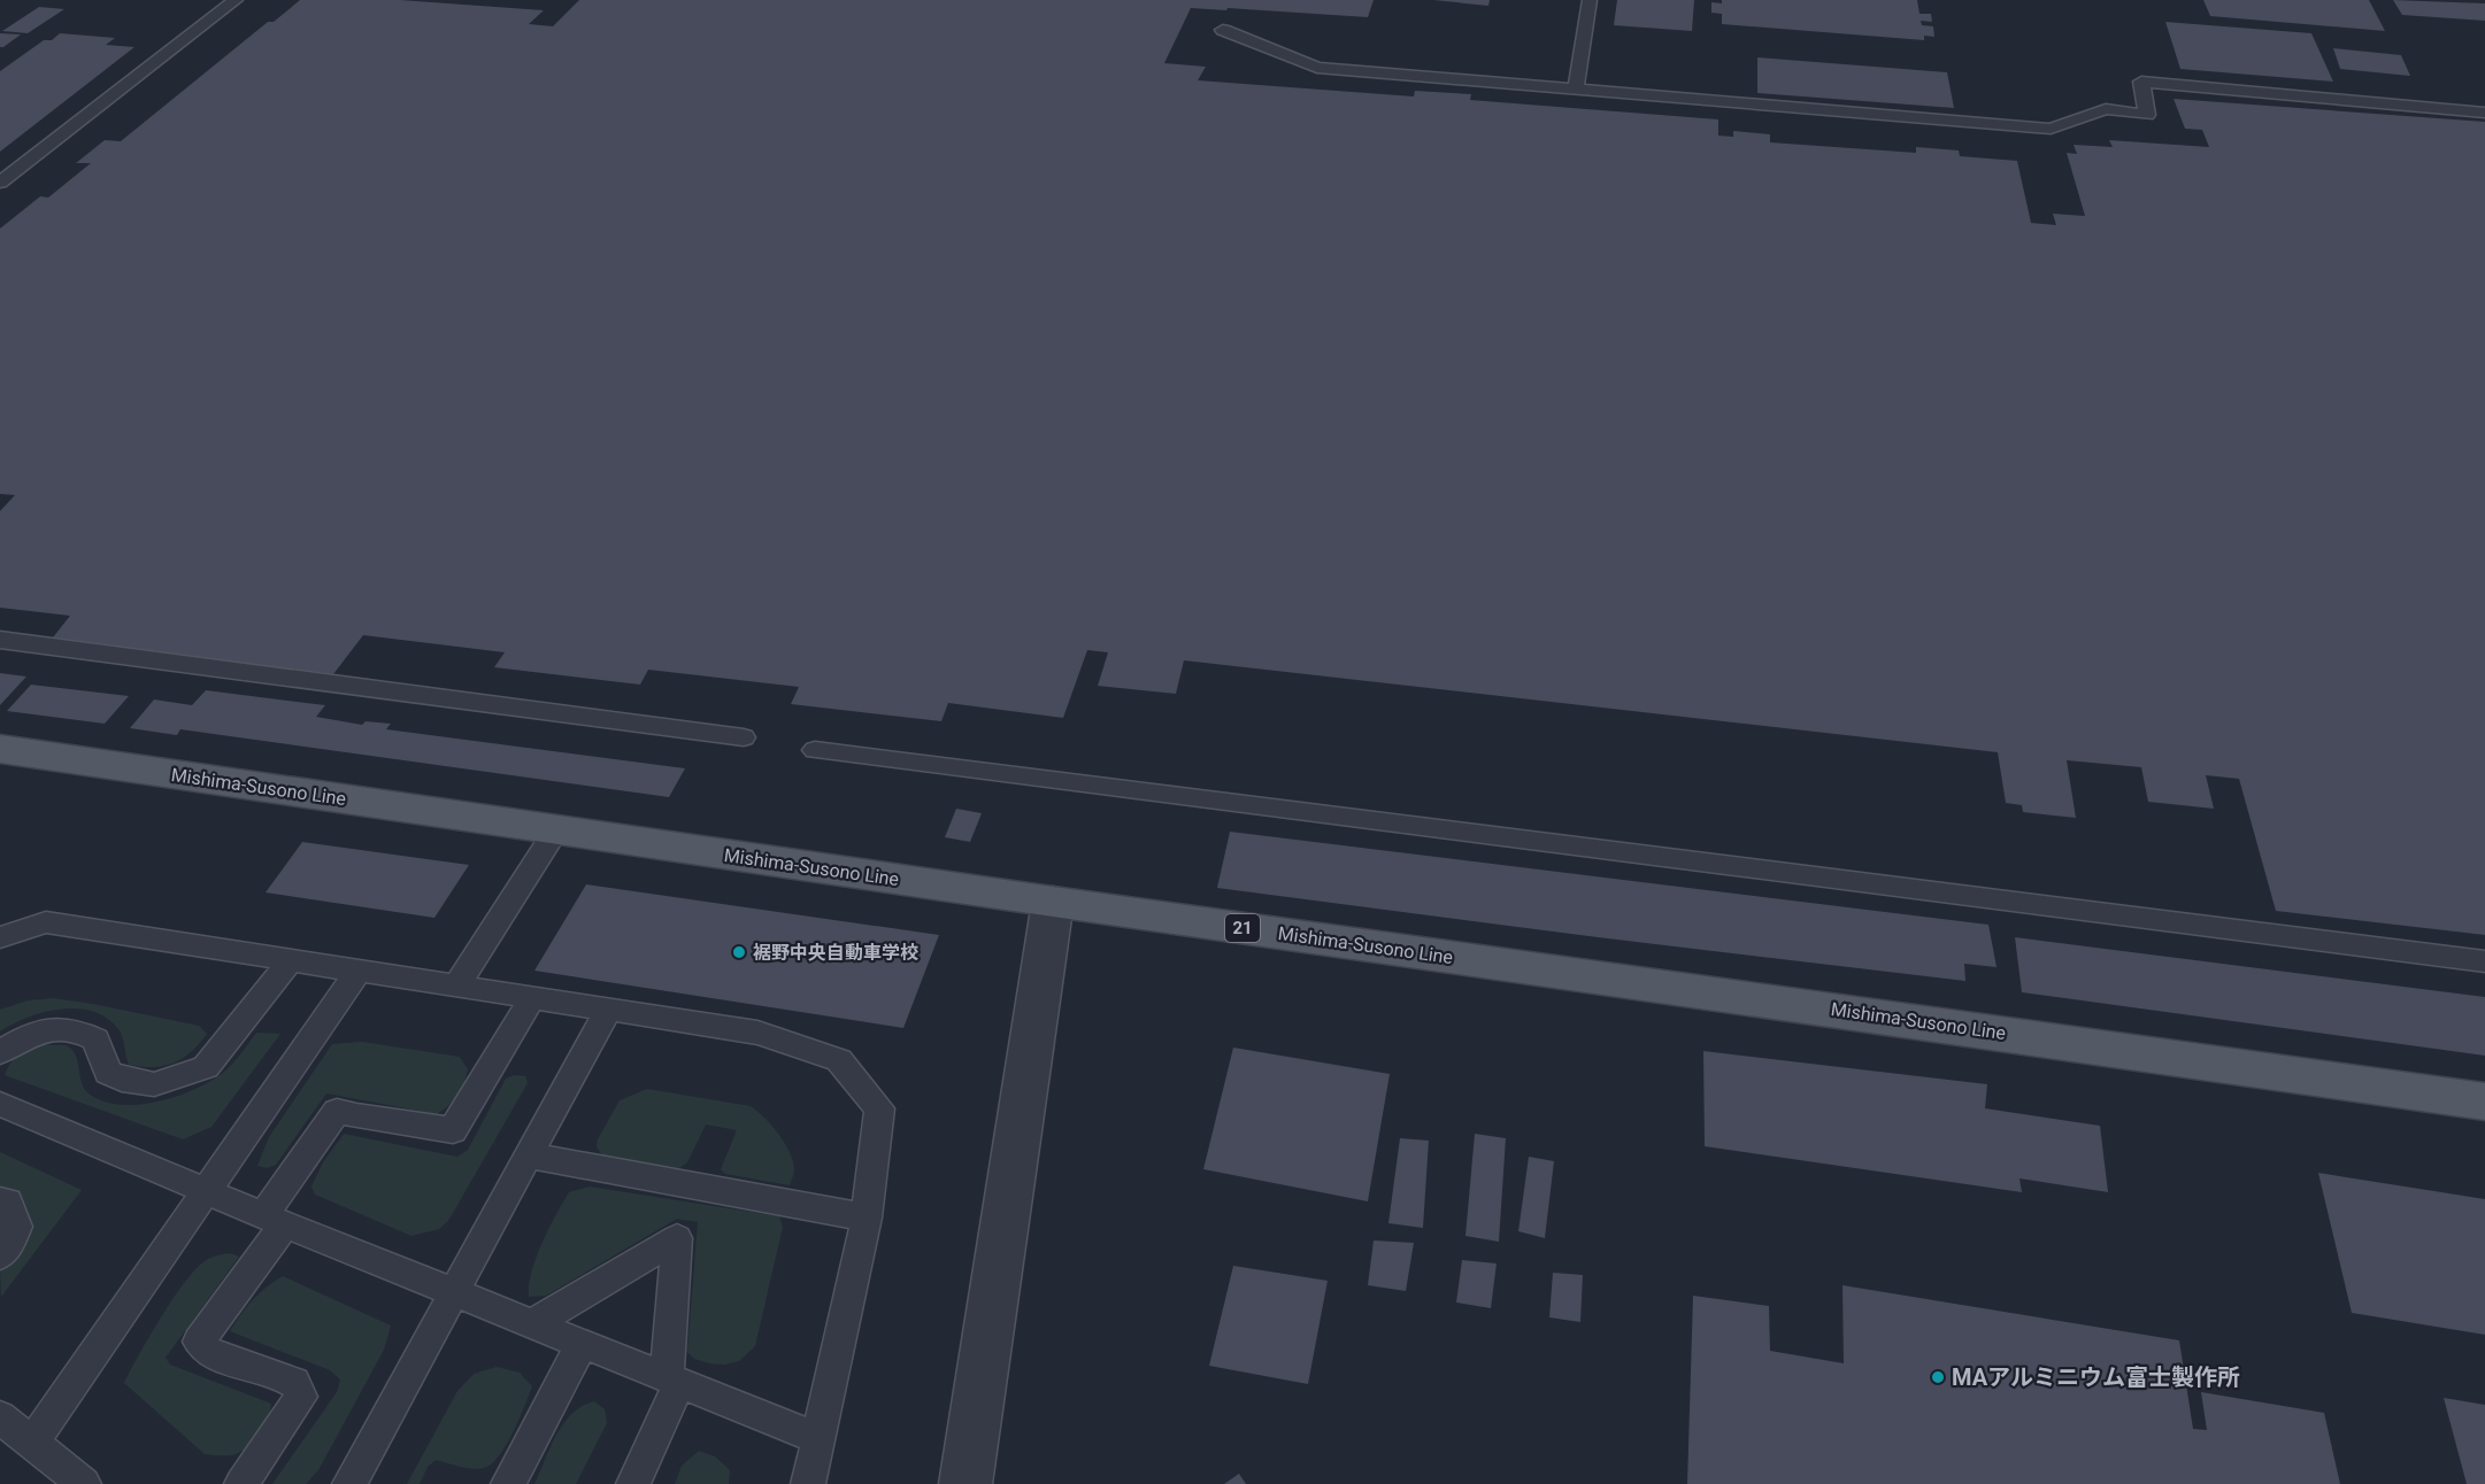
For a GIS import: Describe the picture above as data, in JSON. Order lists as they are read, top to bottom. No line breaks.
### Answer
{"streets":{"main road":["Mishima-Susono Line","21"]},"places":["裾野中央自動車学校","MAアルミニウム富士製作所"]}
